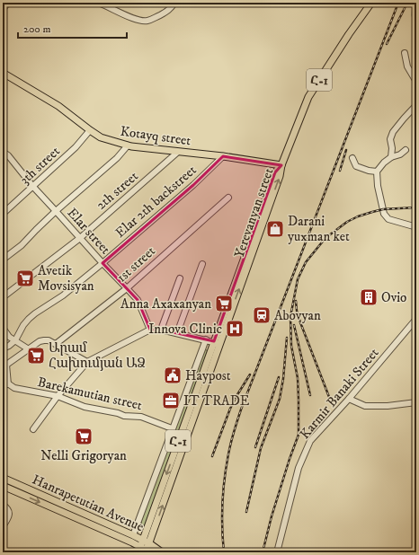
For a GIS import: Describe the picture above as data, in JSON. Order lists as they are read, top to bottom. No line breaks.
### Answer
{"streets":{"main road":["Հ-1","Kotayq street","Yerevanyan street","Hanrapetutian Avenue"],"street":["3th street","2th street","Elar 2th backstreet","Elar street","1st street","Barekamutian street","Karmir Banaki Street"]},"crossings":[["Հ-1","Kotayq street"],["Հ-1","Yerevanyan street"],["Հ-1","Hanrapetutian Avenue"],["Kotayq street","3th street"],["Kotayq street","2th street"],["Kotayq street","Elar 2th backstreet"],["Kotayq street","Yerevanyan street"],["3th street","Elar street"],["2th street","Elar street"],["Elar 2th backstreet","Elar street"],["Yerevanyan street","Hanrapetutian Avenue"],["Elar street","1st street"]],"places":{"shop":["Darani yuxman ket"],"supermarket":["Avetik Movsisyan","Anna Axaxanyan","Արամ Հախումյան ԱՁ","Nelli Grigoryan"],"building":["Ovio"],"station":["Abovyan"],"hospital":["Innova Clinic"],"public building":["Haypost"],"office":["IT TRADE"]},"scale_bar":"200 m"}
